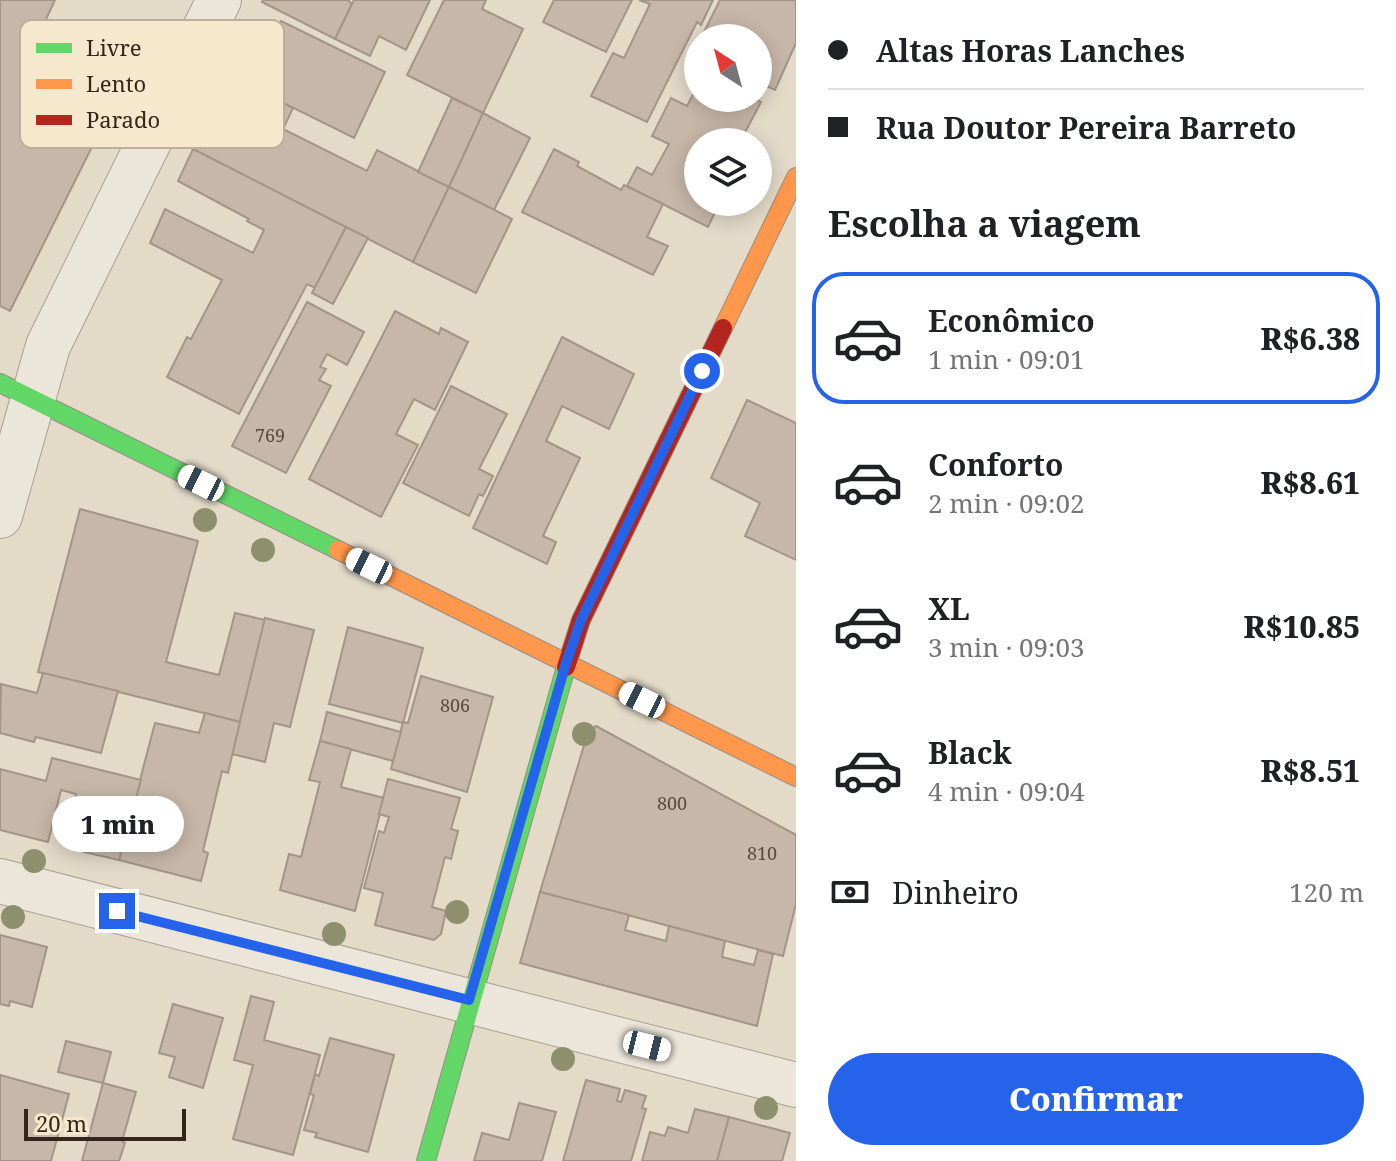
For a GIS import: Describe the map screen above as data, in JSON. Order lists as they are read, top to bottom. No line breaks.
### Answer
{"house_numbers":["769","806","800","810"],"legend":["Livre","Lento","Parado"],"scale_bar":"20 m","north":"top left","page":{"banner":["Altas Horas Lanches","Rua Doutor Pereira Barreto"],"heading":"Escolha a viagem","list":[{"name":"Econômico","note":"1 min · 09:01","value":"R$6.38"},{"name":"Conforto","note":"2 min · 09:02","value":"R$8.61"},{"name":"XL","note":"3 min · 09:03","value":"R$10.85"},{"name":"Black","note":"4 min · 09:04","value":"R$8.51"}],"bubble":"1 min","pay":["Dinheiro","120 m"],"buttons":"Confirmar","scale":"20 m"}}
